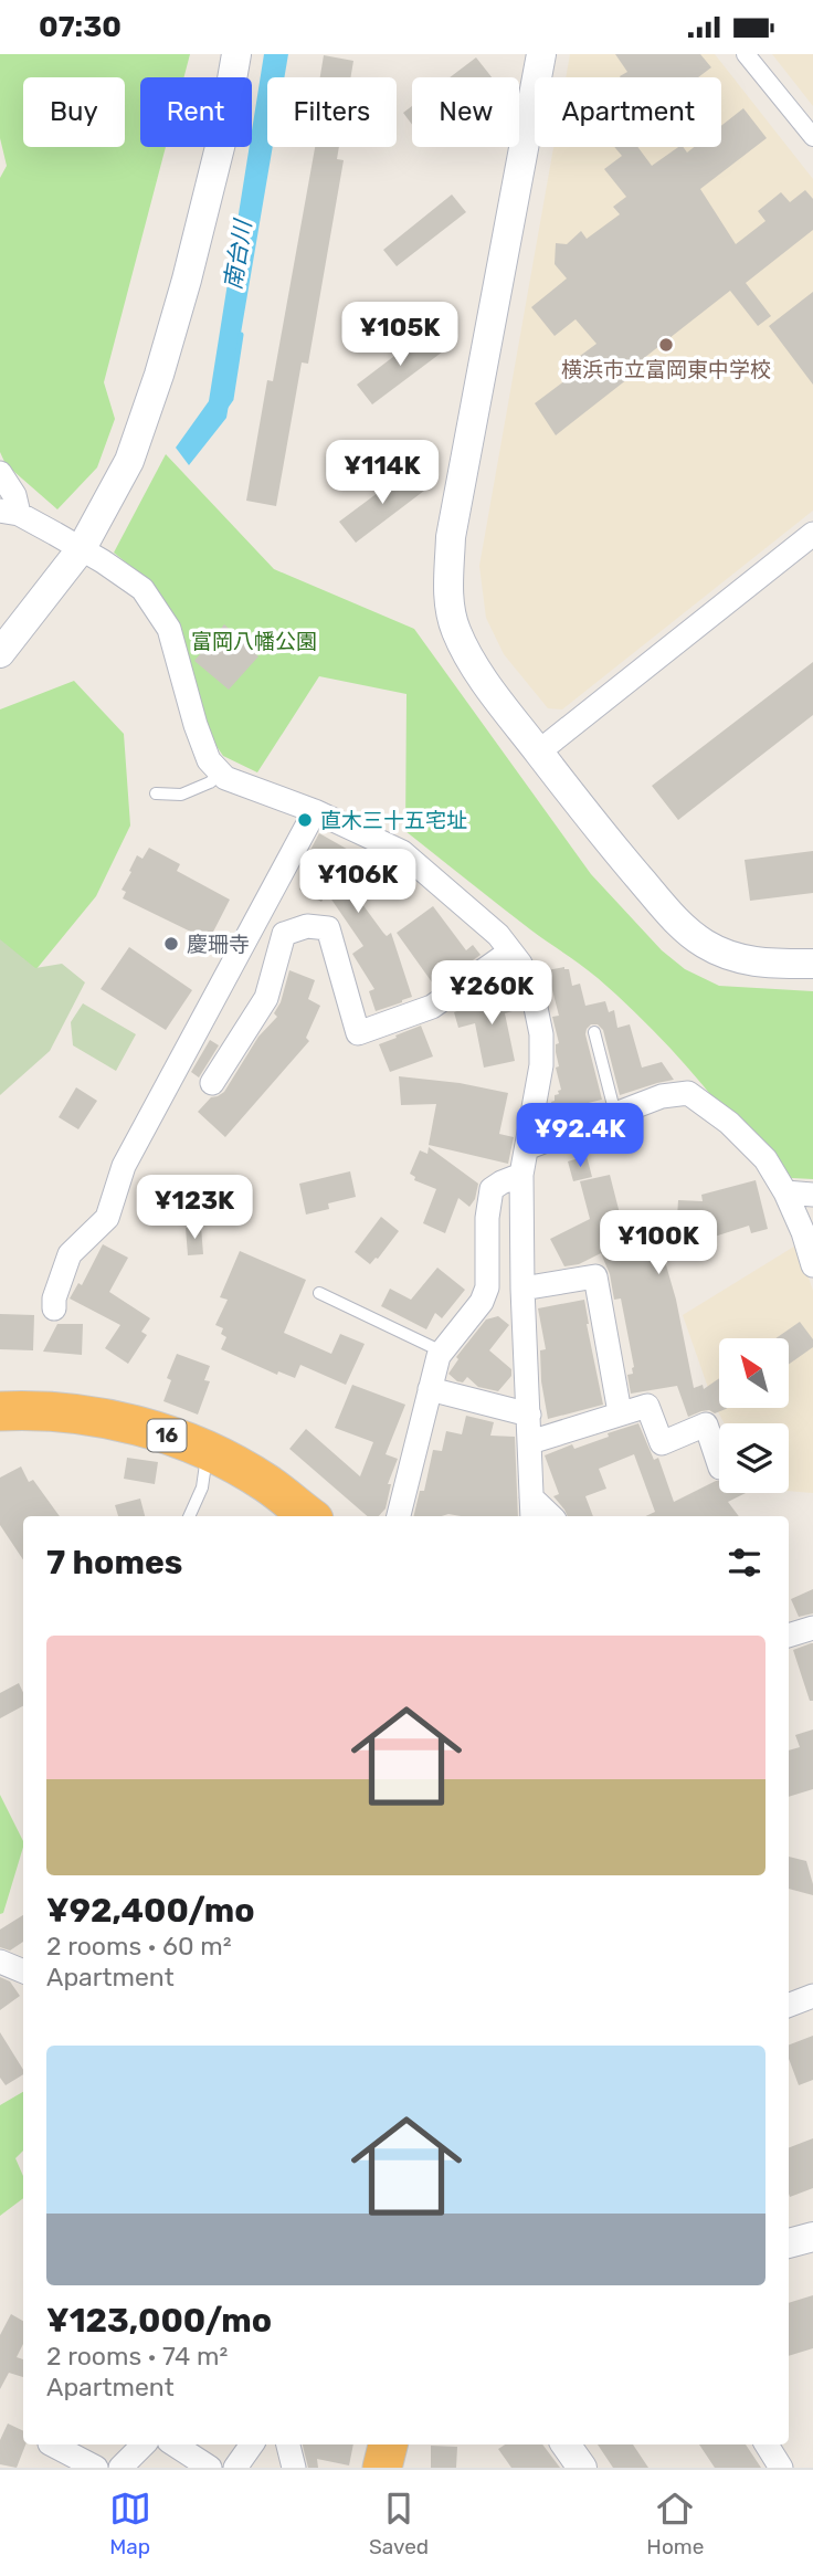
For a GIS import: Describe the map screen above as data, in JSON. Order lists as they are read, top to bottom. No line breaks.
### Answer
{"streets":{"highway":["16"]},"water":["南台川"],"parks":["富岡八幡公園"],"places":["横浜市立富岡東中学校","直木三十五宅址","慶珊寺"],"north":"top left","page":{"status":"07:30","chip":["Buy","Rent","Filters","New","Apartment"],"price":["¥105K","¥114K","¥106K","¥260K","¥92.4K","¥123K","¥100K"],"heading":"7 homes","list":[{"name":"¥92,400/mo","note":"2 rooms · 60 m² · Apartment"},{"name":"¥123,000/mo","note":"2 rooms · 74 m² · Apartment"}],"tabs":["Map","Saved","Home"]}}
